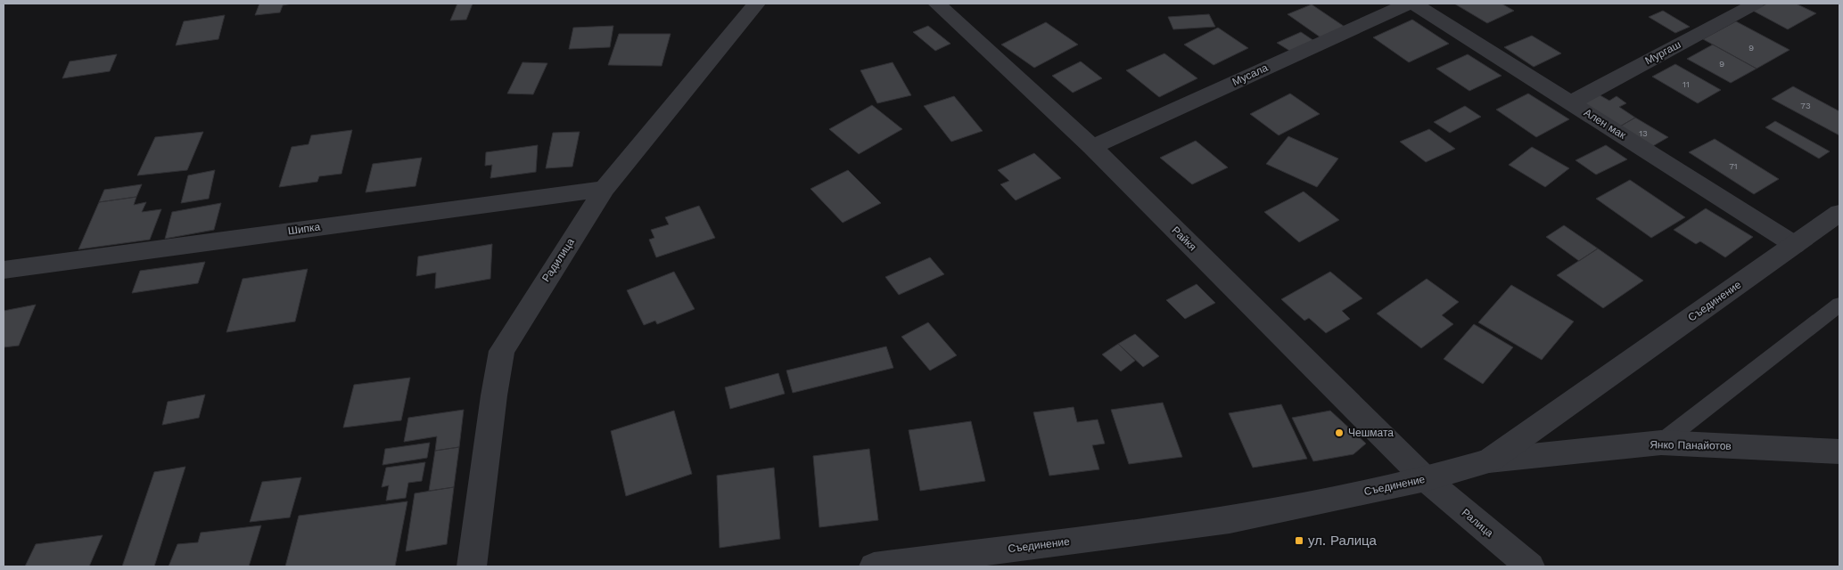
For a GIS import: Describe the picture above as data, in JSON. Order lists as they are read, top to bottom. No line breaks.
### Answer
{"streets":{"street":["Мургаш","Мусала","Ален мак","Шипка","Райкя","Радилица","Съединение","Янко Панайотов","Ралица"]},"crossings":[["Мургаш","Ален мак"],["Мусала","Райкя"],["Ален мак","Съединение"],["Шипка","Радилица"],["Райкя","Съединение"],["Райкя","Ралица"],["Съединение","Янко Панайотов"],["Съединение","Ралица"]],"places":{"other":["Чешмата"],"transit":["ул. Ралица"]},"house_numbers":["9","9","11","73","13","71"]}
